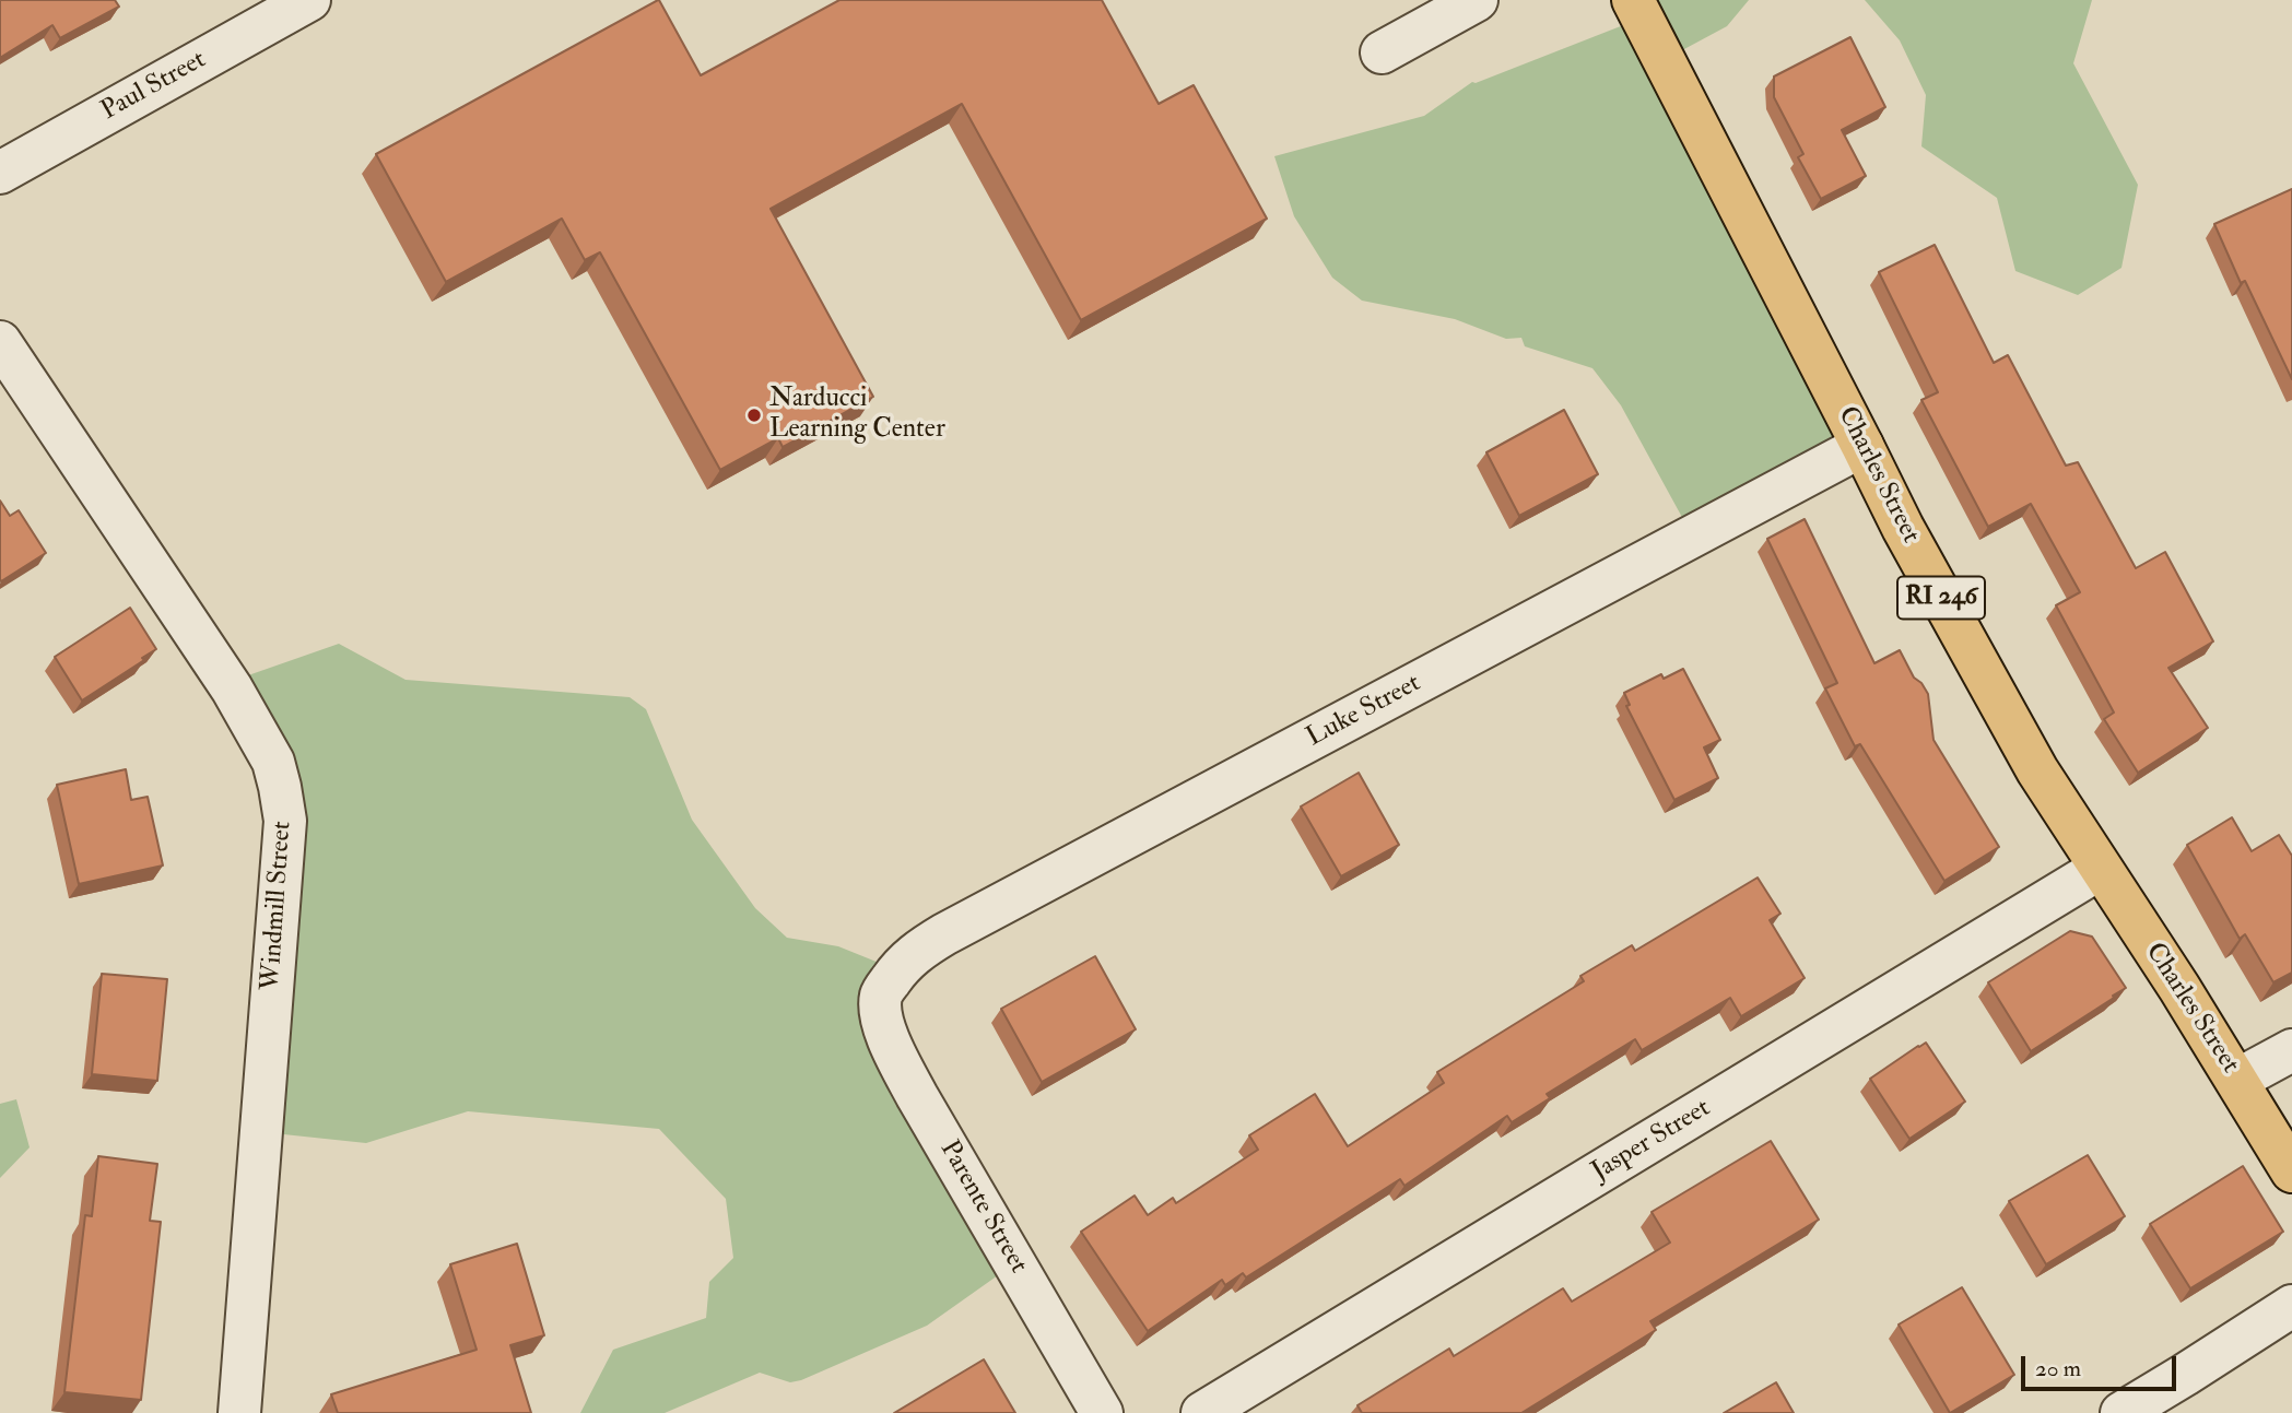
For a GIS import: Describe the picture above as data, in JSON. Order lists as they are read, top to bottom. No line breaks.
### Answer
{"streets":{"main road":["Charles Street","RI 246"],"street":["Paul Street","Luke Street","Windmill Street","Jasper Street","Parente Street"]},"crossings":[["Charles Street","Luke Street"],["Charles Street","Jasper Street"],["Luke Street","Parente Street"]],"places":["Narducci Learning Center"],"scale_bar":"20 m"}
